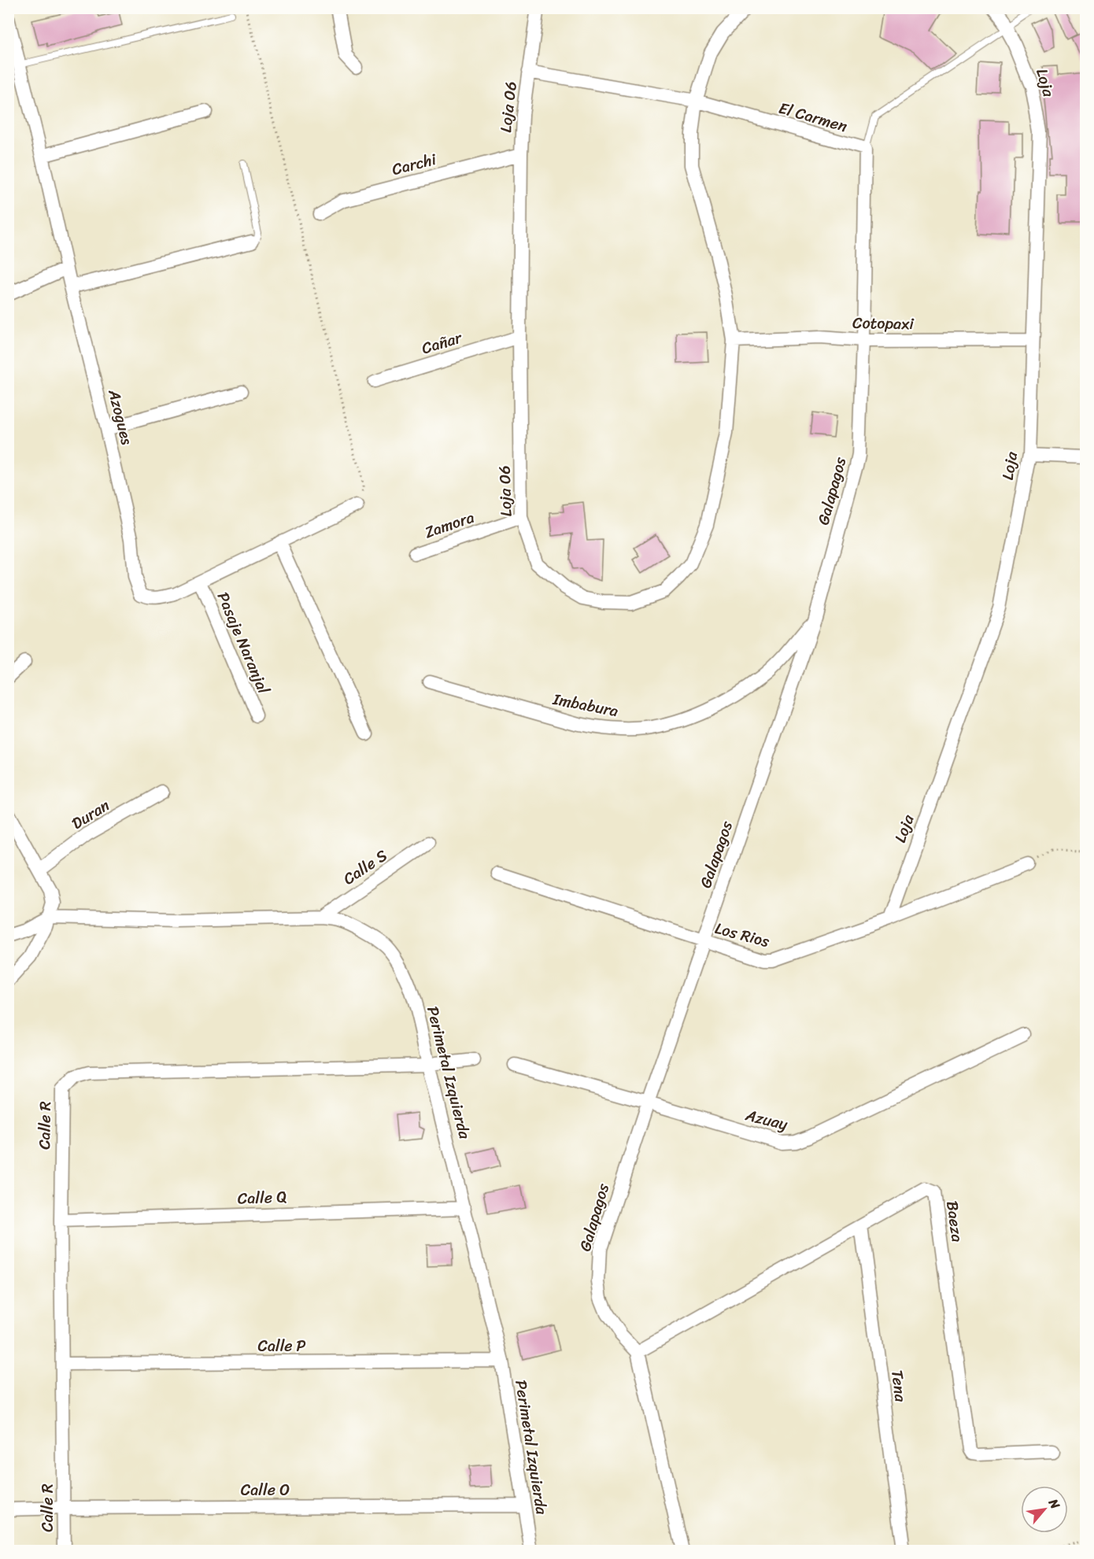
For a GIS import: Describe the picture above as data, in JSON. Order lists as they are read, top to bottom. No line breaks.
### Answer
{"streets":{"street":["Loja","Loja 06","El Carmen","Carchi","Cotopaxi","Cañar","Azogues","Galapagos","Zamora","Pasaje Naranjal","Imbabura","Duran","Calle S","Los Rios","Perimetal Izquierda","Azuay","Calle R","Calle Q","Baeza","Calle P","Tena","Calle O"]},"crossings":[["Loja","Cotopaxi"],["Loja","Los Rios"],["Loja 06","El Carmen"],["Loja 06","Carchi"],["Loja 06","Cotopaxi"],["Loja 06","Cañar"],["Loja 06","Zamora"],["El Carmen","Galapagos"],["Cotopaxi","Galapagos"],["Azogues","Pasaje Naranjal"],["Galapagos","Imbabura"],["Galapagos","Los Rios"],["Galapagos","Azuay"],["Galapagos","Baeza"],["Calle S","Perimetal Izquierda"],["Perimetal Izquierda","Calle R"],["Perimetal Izquierda","Calle Q"],["Perimetal Izquierda","Calle P"],["Perimetal Izquierda","Calle O"],["Calle R","Calle Q"],["Calle R","Calle P"],["Calle R","Calle O"],["Baeza","Tena"]],"north":"top right"}
